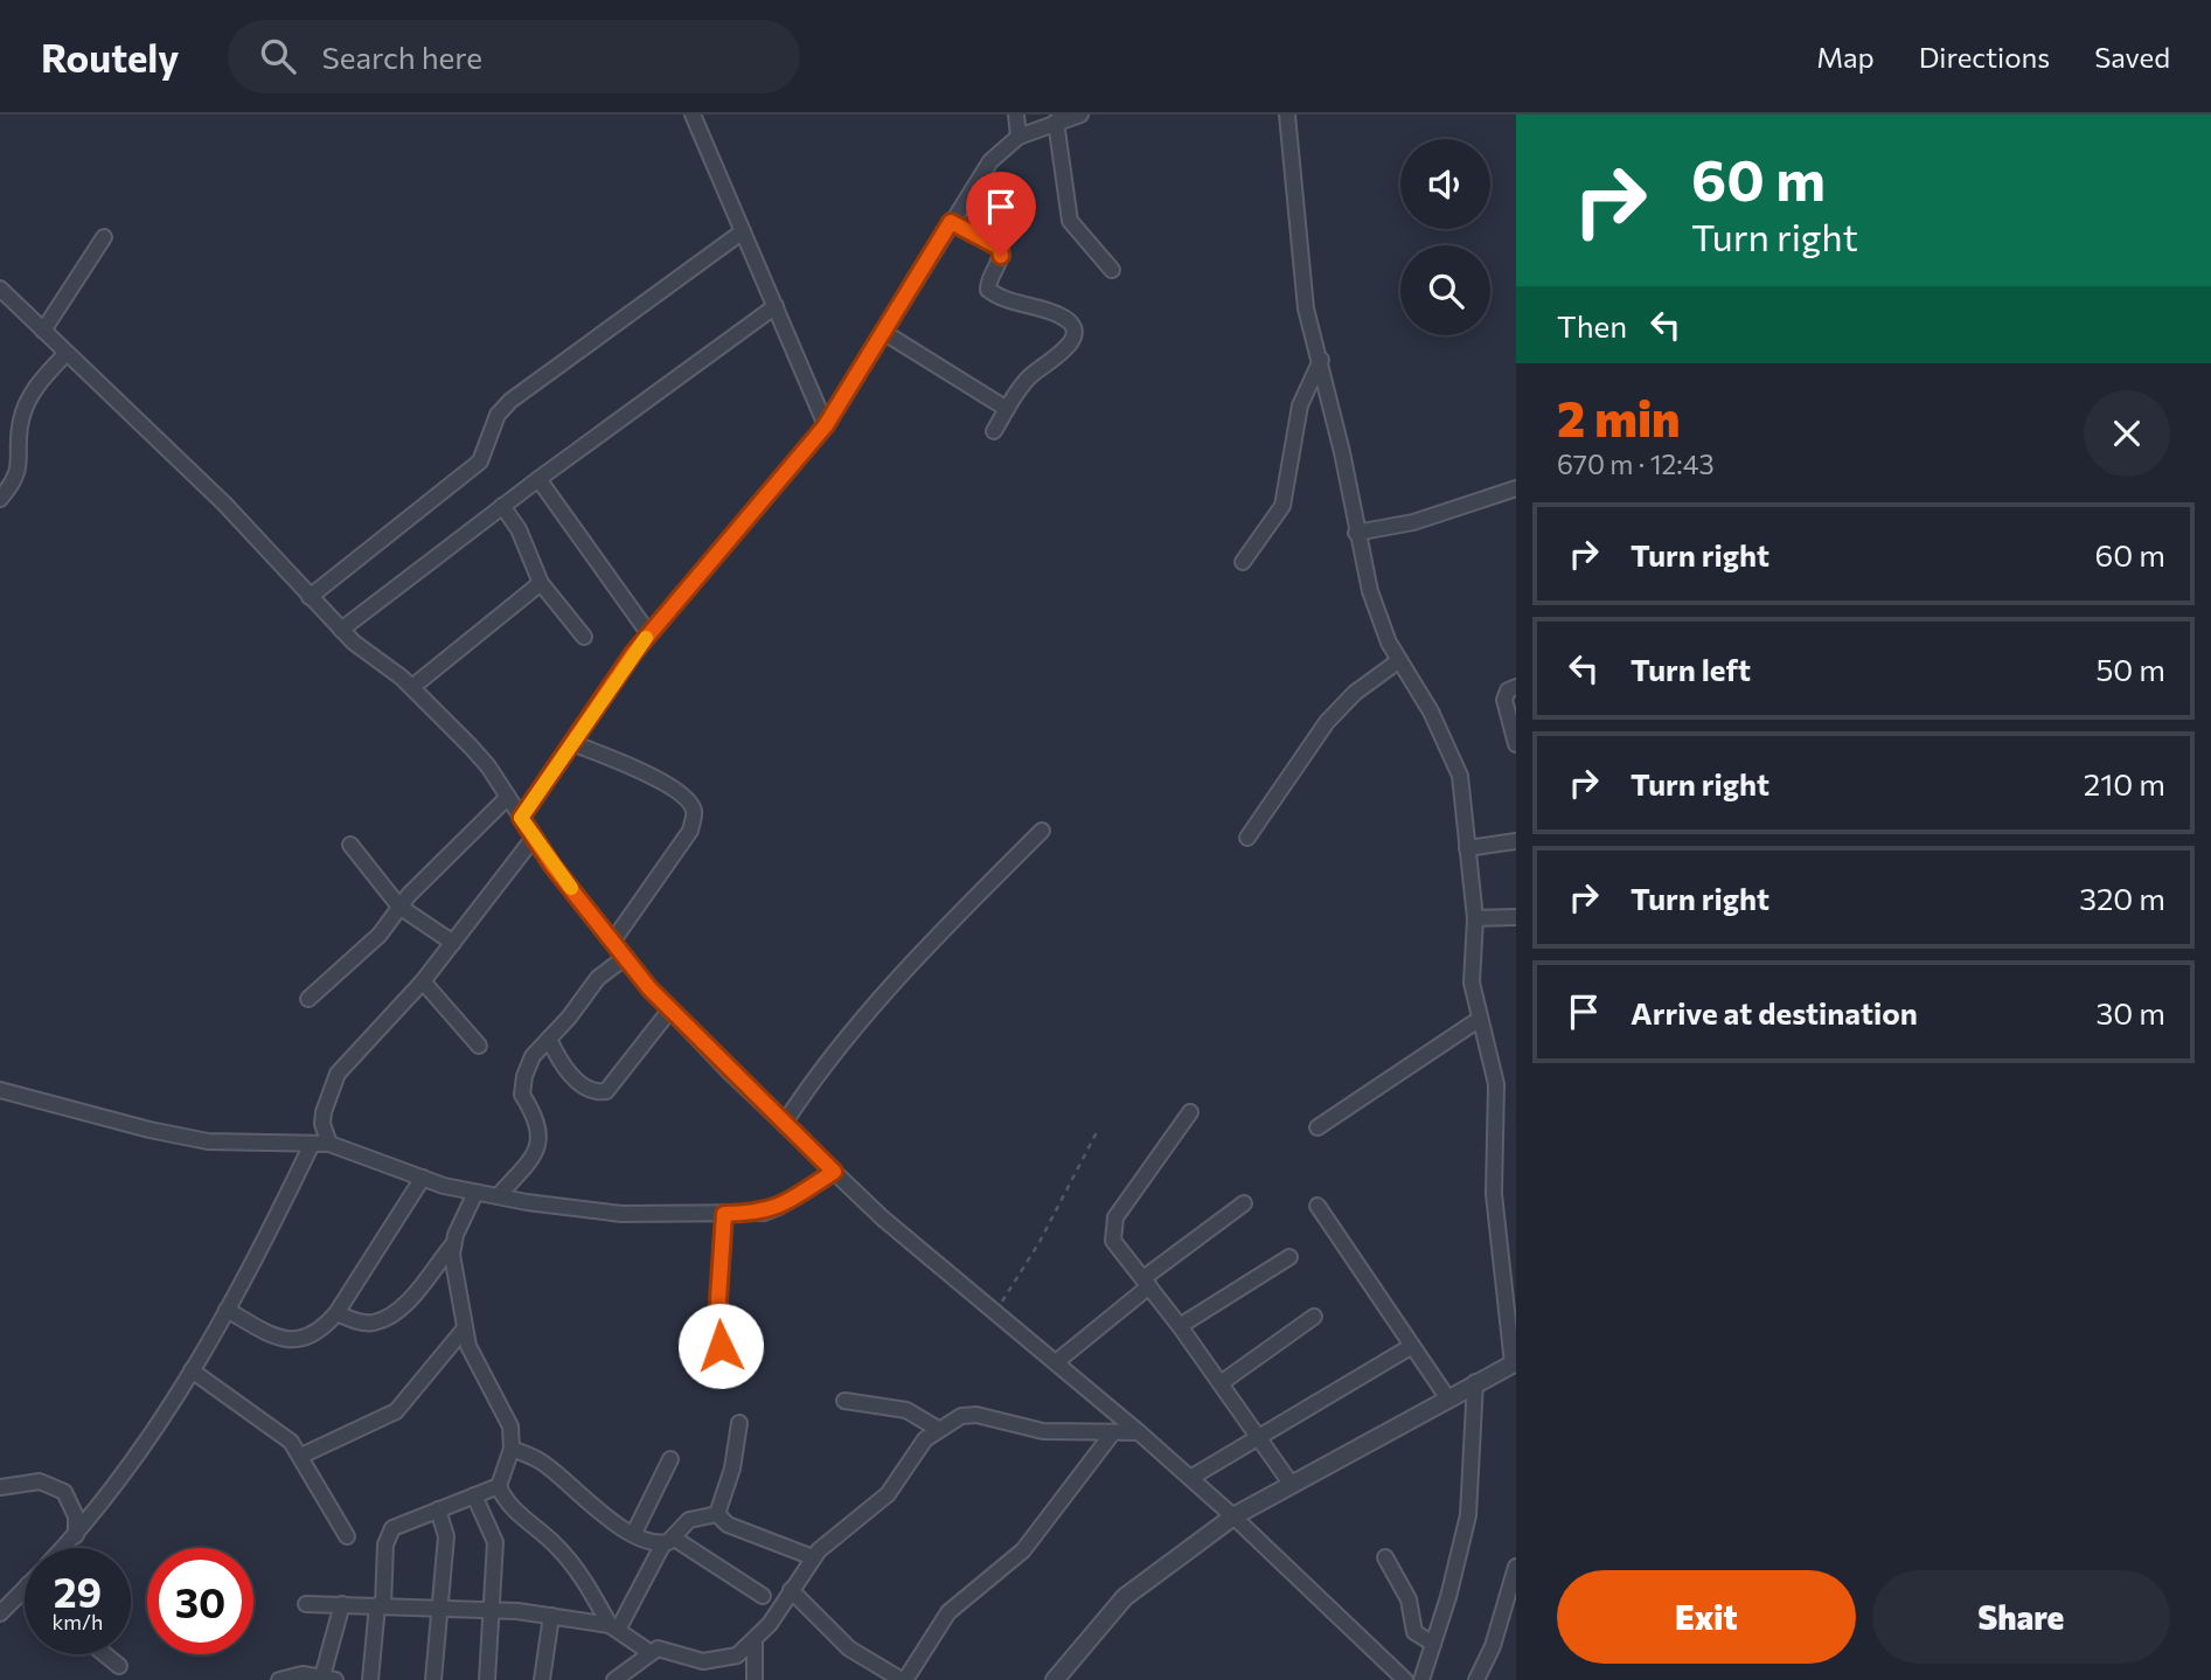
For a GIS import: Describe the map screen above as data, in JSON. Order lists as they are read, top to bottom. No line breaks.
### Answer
{"page":{"header":"Routely","search":"Search here","nav":["Map","Directions","Saved"],"turn":["60 m","Turn right"],"then":"Then","heading":["2 min","670 m · 12:43"],"list":[{"name":"Turn right","value":"60 m"},{"name":"Turn left","value":"50 m"},{"name":"Turn right","value":"210 m"},{"name":"Turn right","value":"320 m"},{"name":"Arrive at destination","value":"30 m"}],"speed":"29 km/h","limit":"30","buttons":["Exit","Share"]}}
